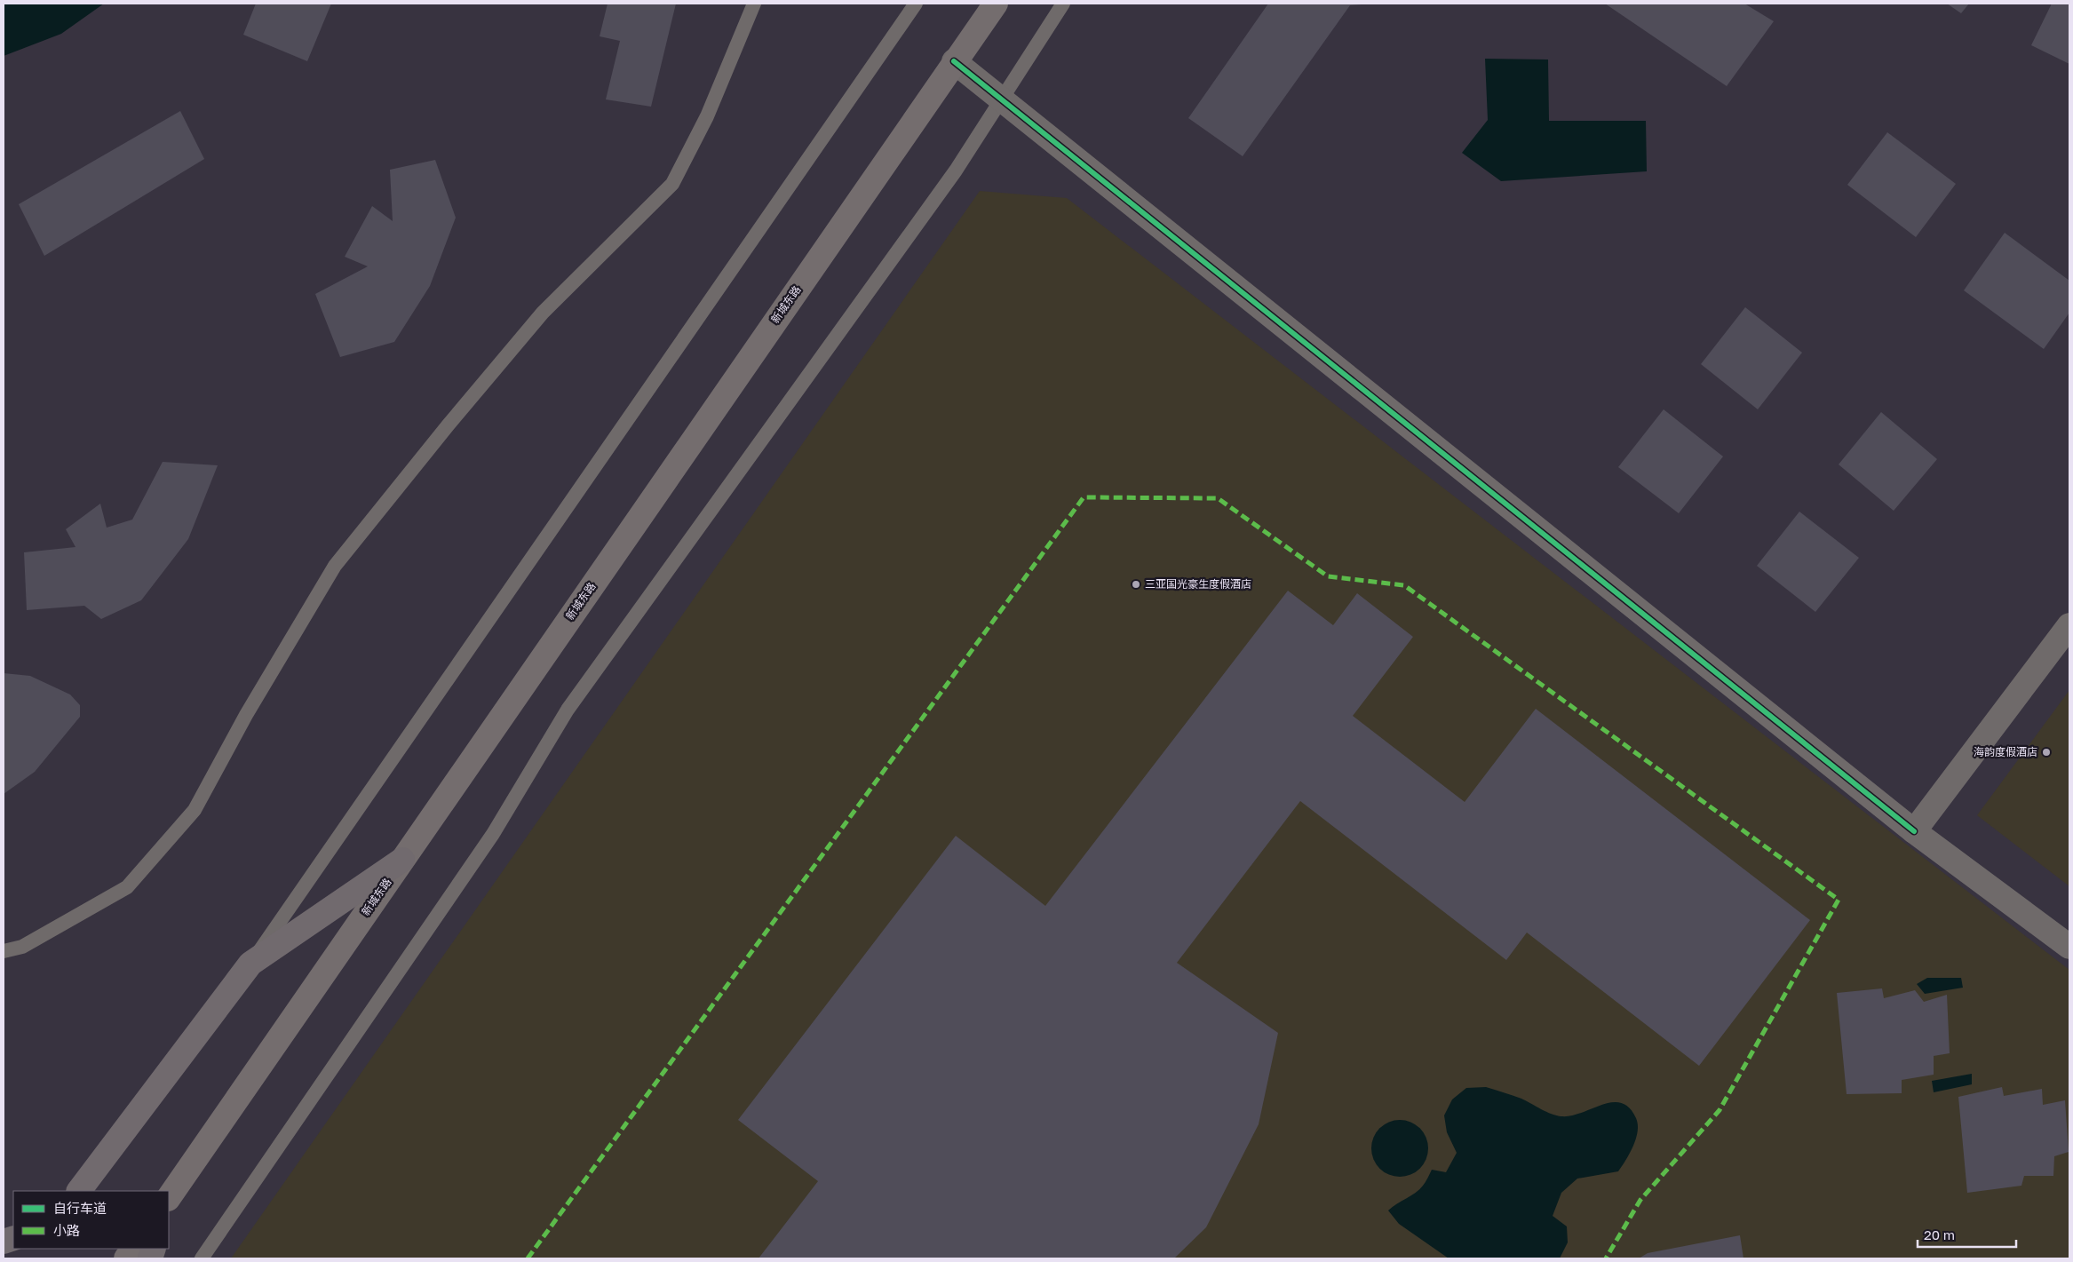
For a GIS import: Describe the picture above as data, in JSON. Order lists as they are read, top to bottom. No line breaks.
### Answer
{"streets":{"main road":["新城东路"]},"places":["三亚国光豪生度假酒店","海韵度假酒店"],"legend":["自行车道","小路"],"scale_bar":"20 m"}
